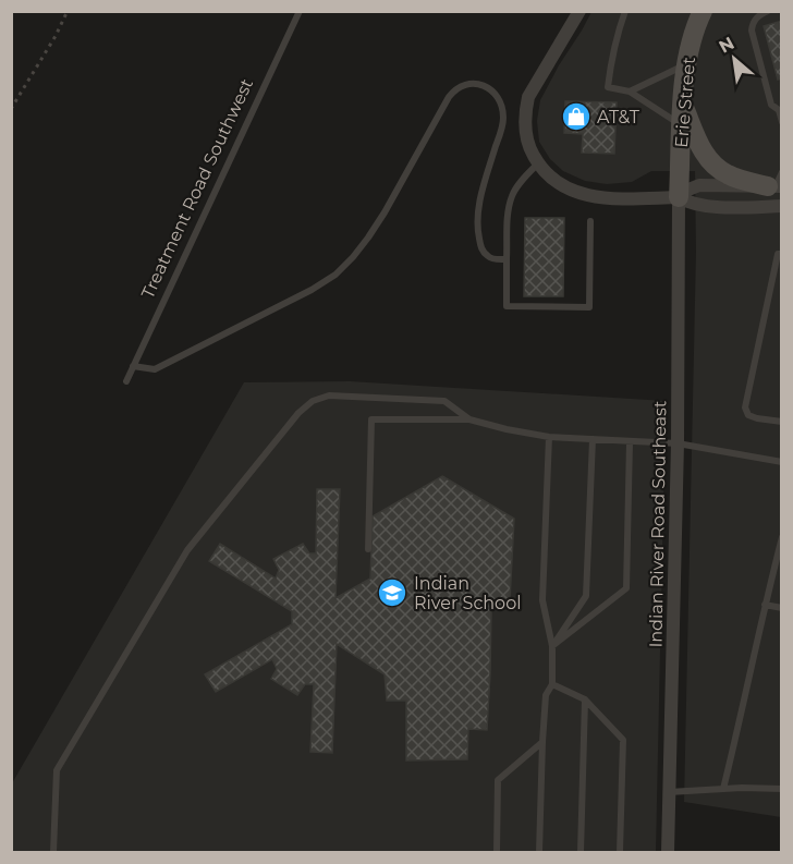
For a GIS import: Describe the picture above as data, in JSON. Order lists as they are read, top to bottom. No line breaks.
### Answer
{"streets":{"street":["Erie Street","Indian River Road Southeast"],"lane":["Treatment Road Southwest"]},"crossings":[["Erie Street","Indian River Road Southeast"]],"places":{"shop":["AT&T"],"school or university":["Indian River School"]},"north":"top left"}
